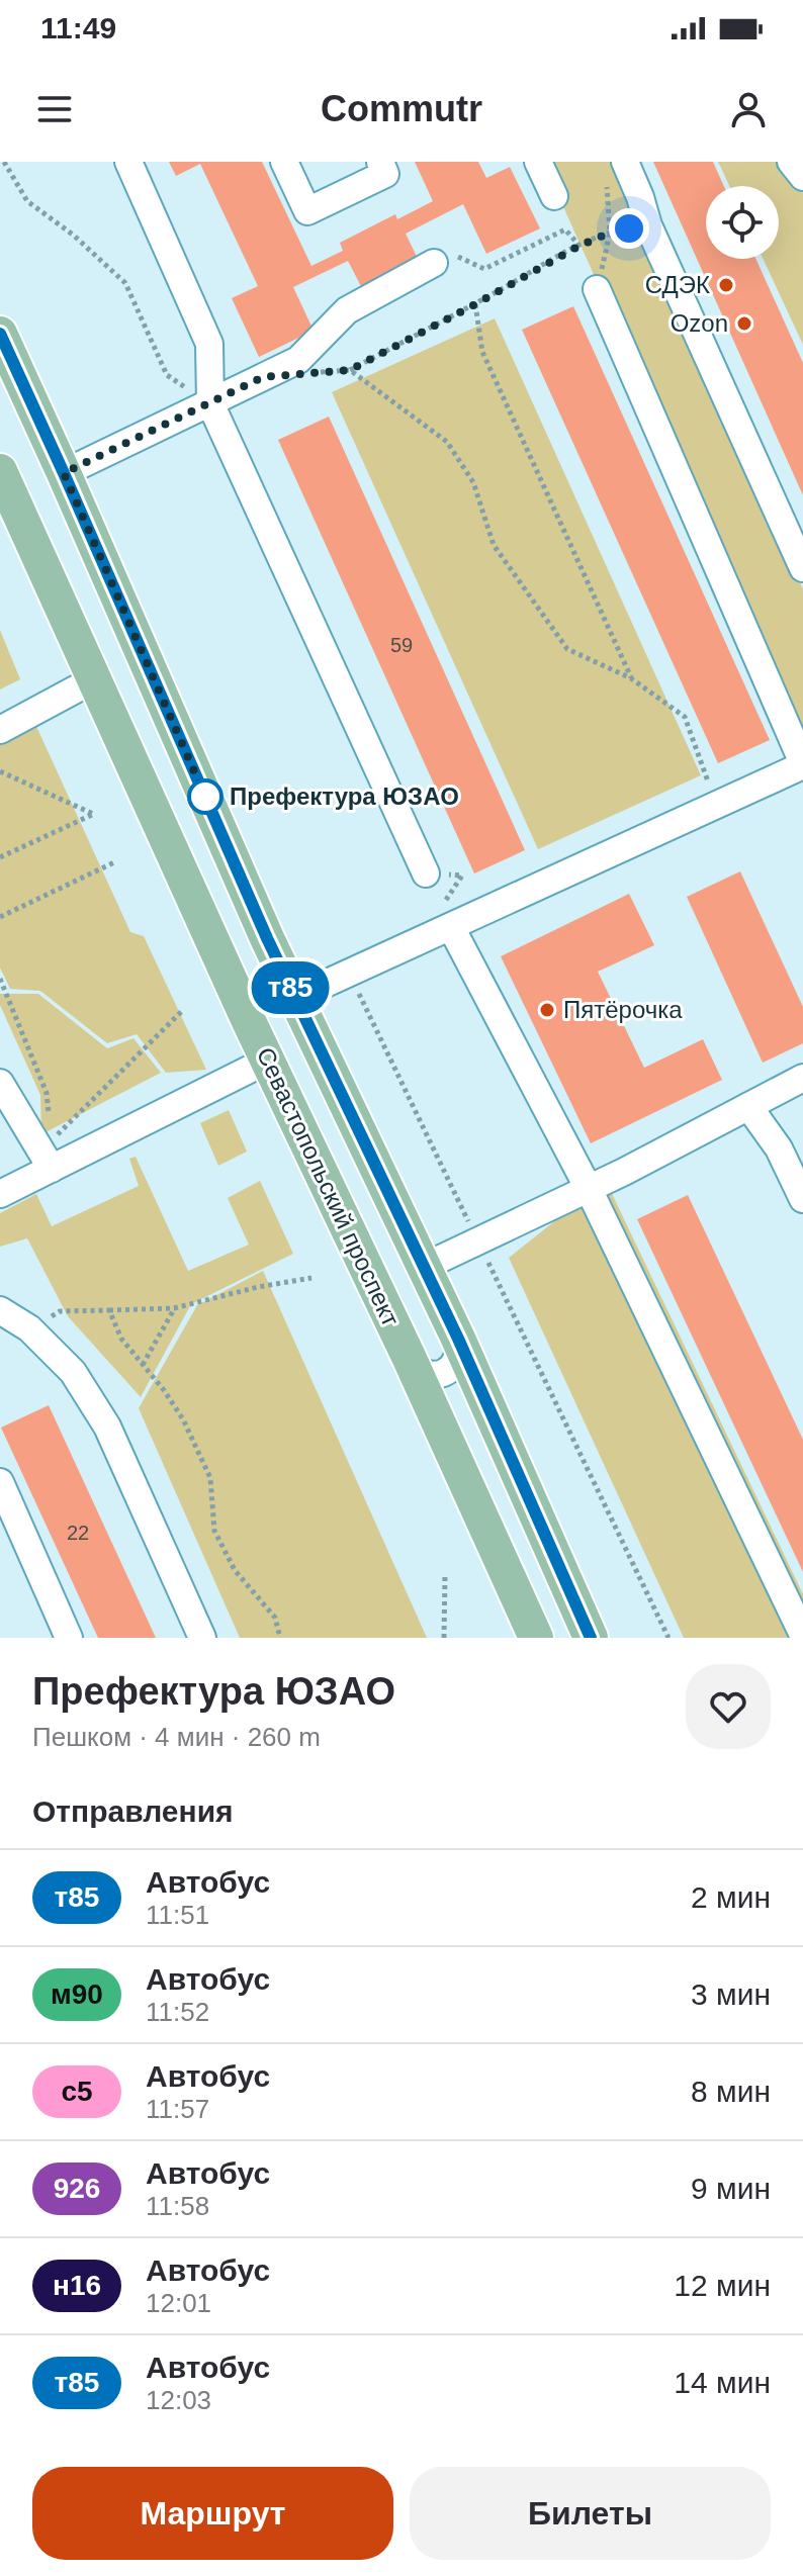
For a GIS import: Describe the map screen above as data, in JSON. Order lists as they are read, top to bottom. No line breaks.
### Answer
{"streets":{"main road":["Севастопольский проспект"]},"places":["СДЭК","Ozon","Префектура ЮЗАО","Пятёрочка"],"lines":["bus line т85"],"house_numbers":["59","22"],"page":{"status":"11:49","header":"Commutr","on_map":"т85","heading":[["Префектура ЮЗАО","Пешком · 4 мин · 260 m"],"Отправления"],"list":[{"mark":"т85","name":"Автобус","note":"11:51","value":"2 мин"},{"mark":"м90","name":"Автобус","note":"11:52","value":"3 мин"},{"mark":"с5","name":"Автобус","note":"11:57","value":"8 мин"},{"mark":"926","name":"Автобус","note":"11:58","value":"9 мин"},{"mark":"н16","name":"Автобус","note":"12:01","value":"12 мин"},{"mark":"т85","name":"Автобус","note":"12:03","value":"14 мин"}],"buttons":["Маршрут","Билеты"]}}
